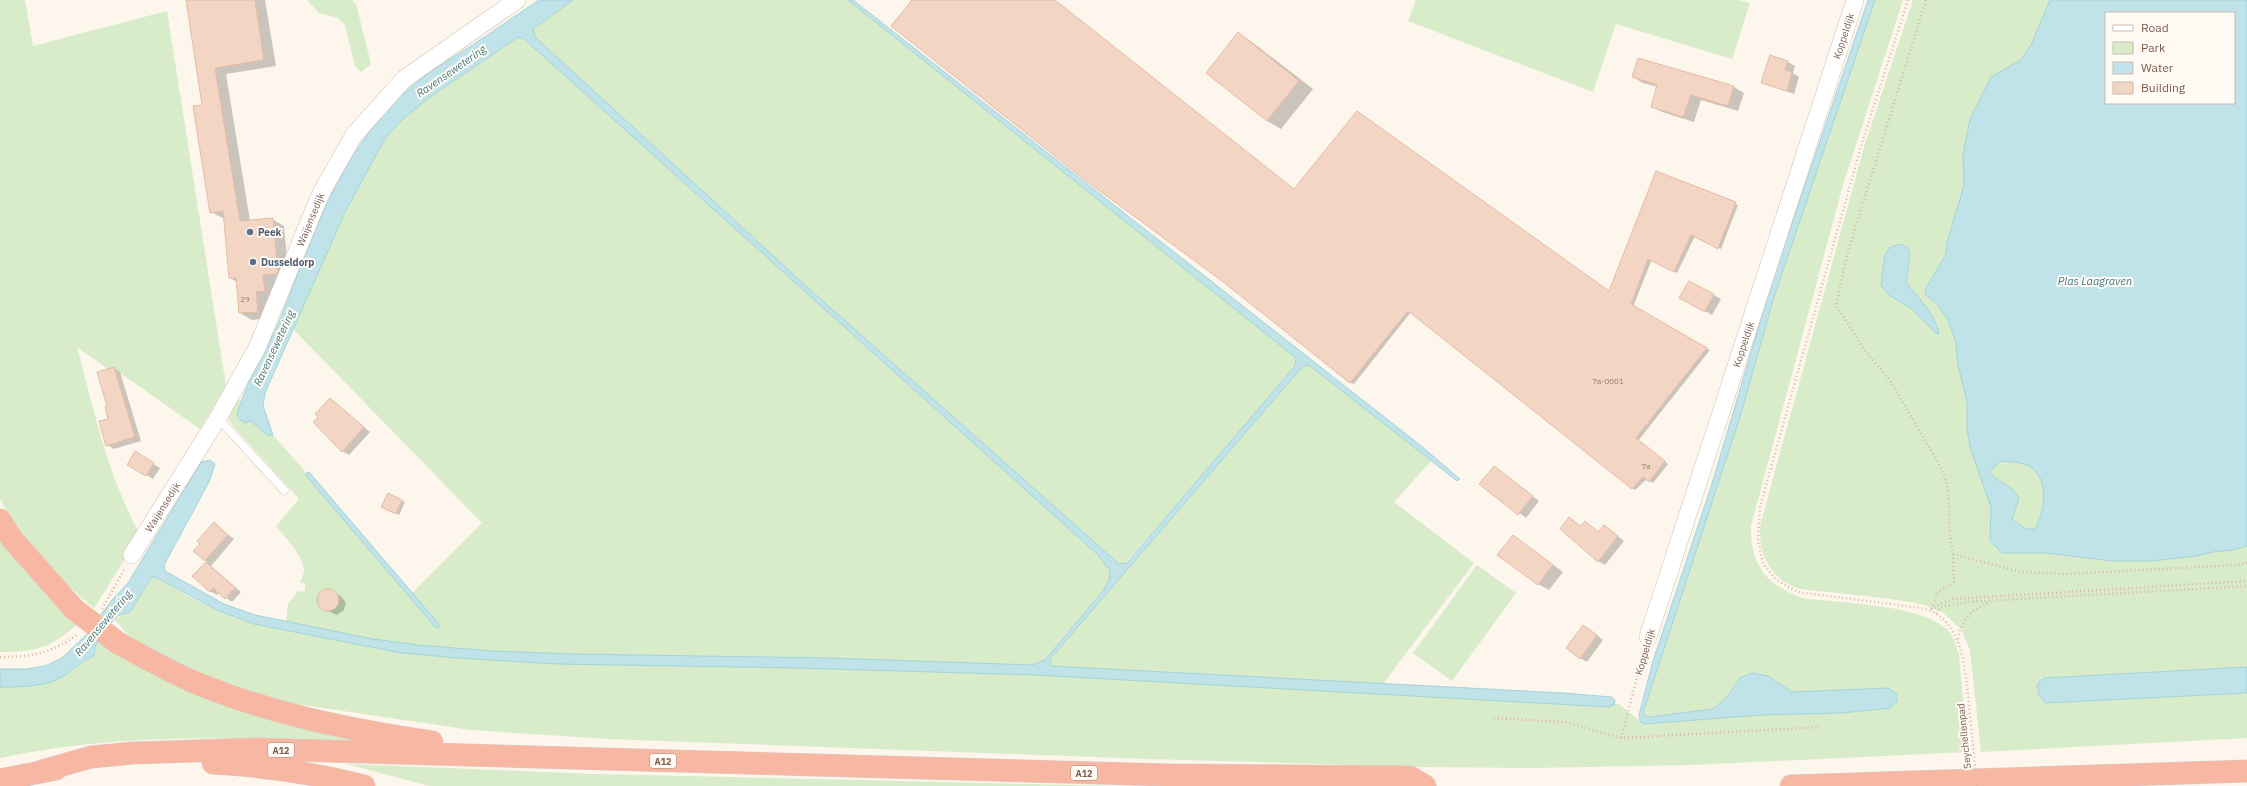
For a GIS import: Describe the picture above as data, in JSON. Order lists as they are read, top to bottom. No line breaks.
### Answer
{"streets":{"highway":["A12"],"street":["Koppeldijk","Waijensedijk"],"path":["Seychellenpad"]},"water":["Ravensewetering","Plas Laagraven"],"places":["Peek","Dusseldorp"],"house_numbers":["29","7a-0001","7a"],"legend":["Road","Park","Water","Building"]}
